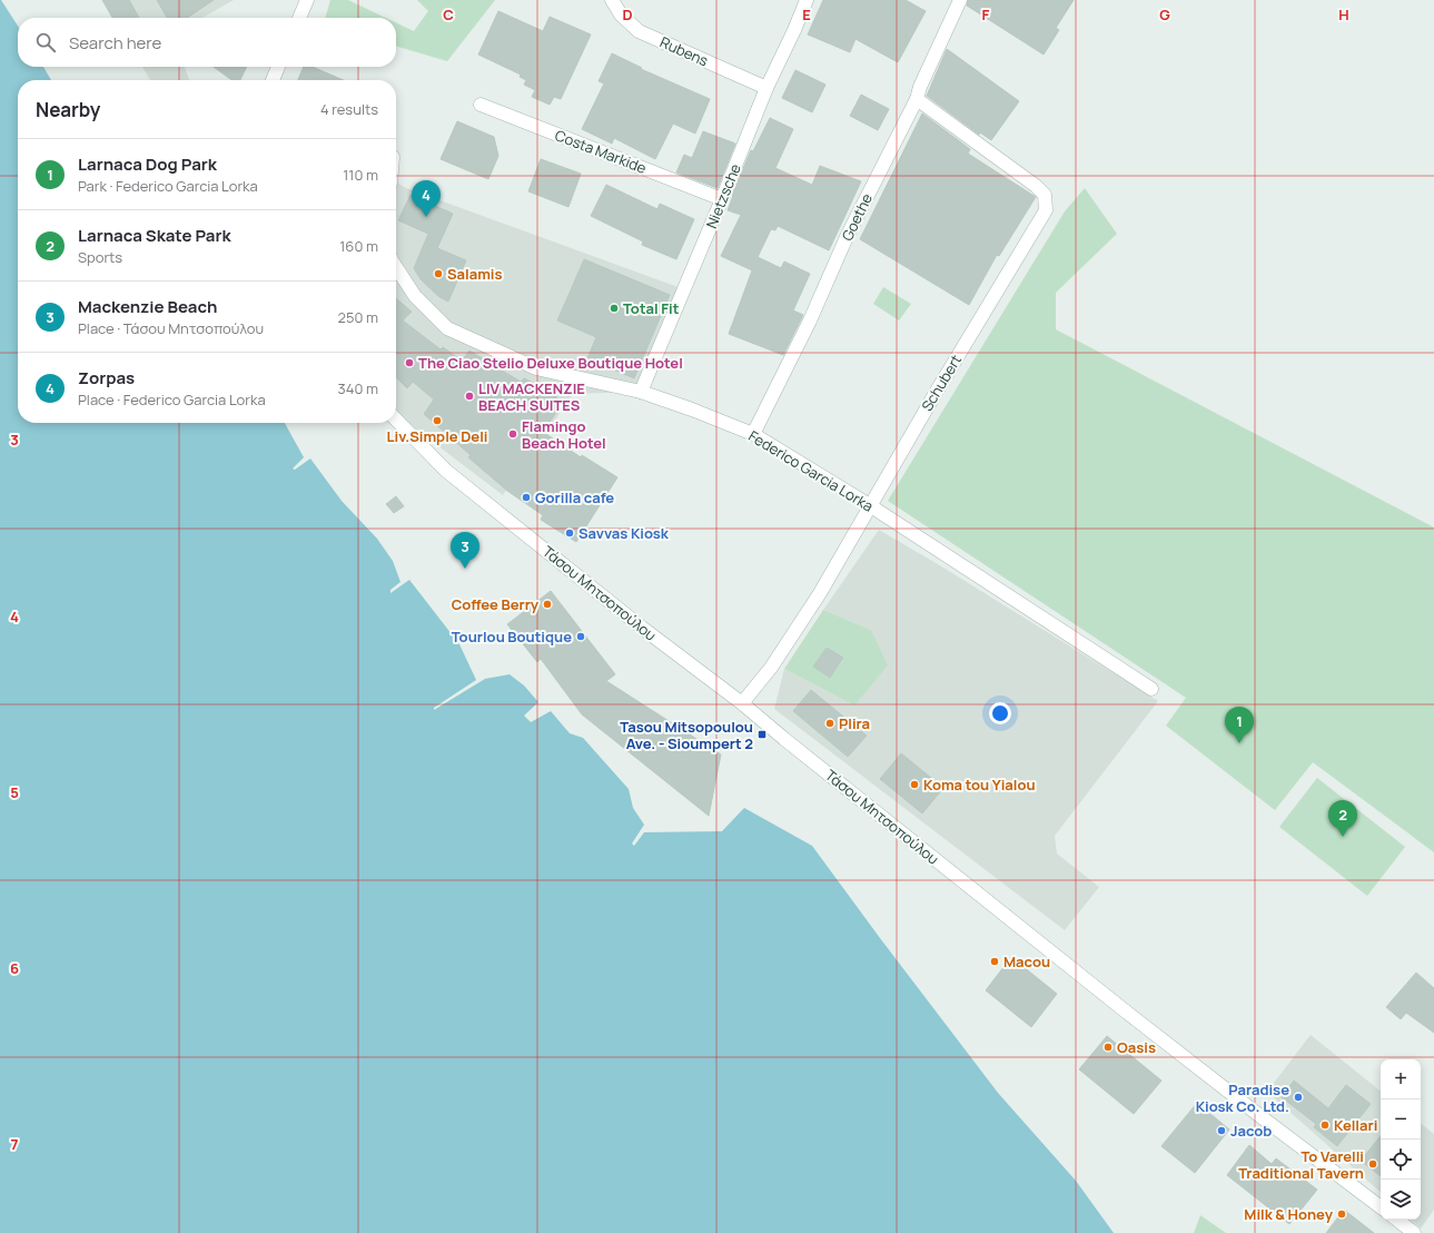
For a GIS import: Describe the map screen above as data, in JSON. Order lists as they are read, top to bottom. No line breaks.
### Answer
{"streets":{"street":["Rubens","Costa Markide","Nietzsche","Goethe","Schubert","Federico Garcia Lorka","Τάσου Μητσοπούλου"]},"crossings":[["Rubens","Nietzsche"],["Costa Markide","Nietzsche"],["Nietzsche","Federico Garcia Lorka"],["Goethe","Schubert"],["Goethe","Federico Garcia Lorka"],["Schubert","Federico Garcia Lorka"],["Schubert","Τάσου Μητσοπούλου"]],"places":{"other":["Salamis","Total Fit","The Ciao Stelio Deluxe Boutique Hotel","LIV MACKENZIE BEACH SUITES","Liv.Simple Deli","Flamingo Beach Hotel","Gorilla cafe","Savvas Kiosk","Coffee Berry","Tourlou Boutique","Plira","Koma tou Yialou","Macou","Oasis","Paradise Kiosk Co. Ltd.","Kellari","Jacob","To Varelli Traditional Tavern","Milk & Honey"],"transit":["Tasou Mitsopoulou Ave. - Sioumpert 2"]},"page":{"search":"Search here","heading":["Nearby","4 results"],"list":[{"mark":"1","name":"Larnaca Dog Park","note":"Park · Federico Garcia Lorka","value":"110 m"},{"mark":"2","name":"Larnaca Skate Park","note":"Sports","value":"160 m"},{"mark":"3","name":"Mackenzie Beach","note":"Place · Τάσου Μητσοπούλου","value":"250 m"},{"mark":"4","name":"Zorpas","note":"Place · Federico Garcia Lorka","value":"340 m"}],"pins":["4","3","1","2"],"map_buttons":["+","−"]},"grid":{"columns":["C","D","E","F","G","H"],"rows":["3","4","5","6","7"]}}
